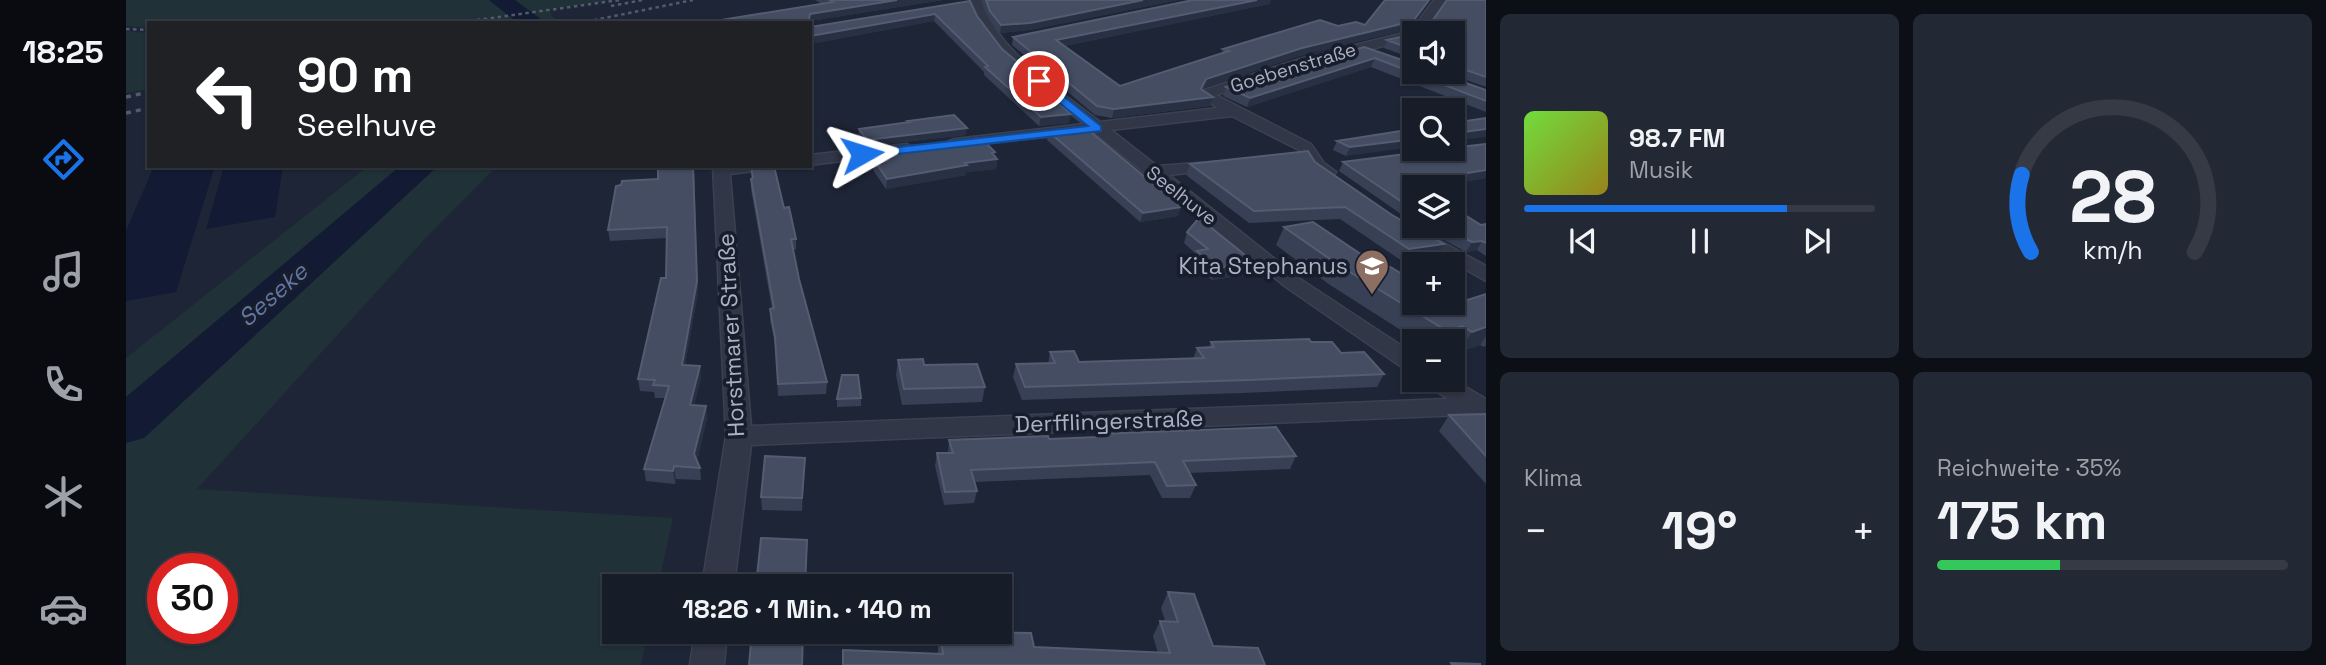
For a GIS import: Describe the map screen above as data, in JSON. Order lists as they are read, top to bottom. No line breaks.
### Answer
{"streets":{"street":["Goebenstraße","Seelhuve","Horstmarer Straße","Derfflingerstraße"]},"crossings":[["Goebenstraße","Seelhuve"],["Horstmarer Straße","Derfflingerstraße"]],"water":["Seseke"],"places":{"school or university":["Kita Stephanus"]},"page":{"tabs":"18:25","map_buttons":["+","−"],"turn":["90 m","Seelhuve"],"song":["98.7 FM","Musik"],"tile":["Klima",["Reichweite · 35%","175 km"]],"heat":["−","19°","+"],"limit":"30","trip":"18:26 · 1 Min. · 140 m","gauge":["28","km/h"]}}
